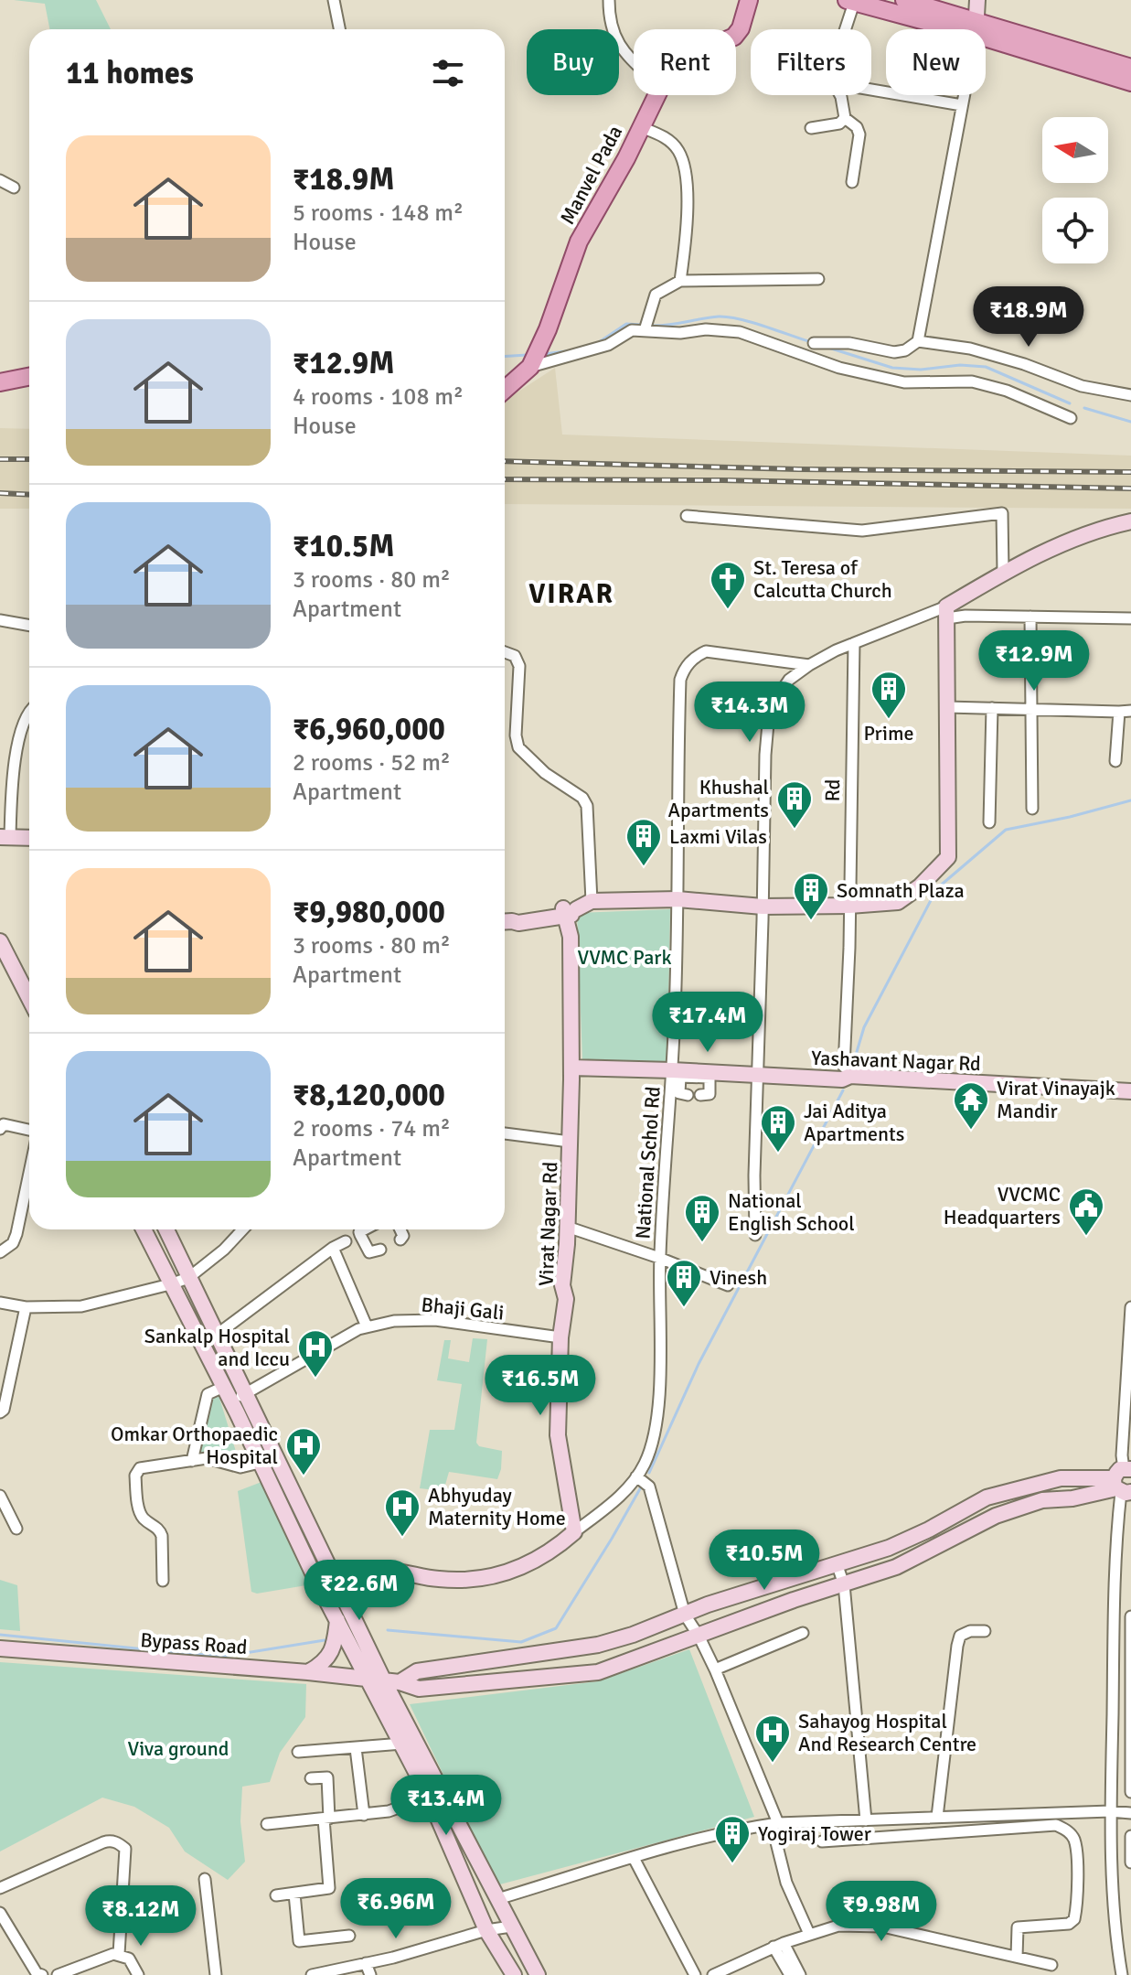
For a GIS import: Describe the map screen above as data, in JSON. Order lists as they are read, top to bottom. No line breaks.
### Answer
{"streets":{"main road":["Manvel Pada"],"street":["Rd","Yashavant Nagar Rd","National Schol Rd","Virat Nagar Rd","Bhaji Gali","Bypass Road"]},"crossings":[["Rd","Yashavant Nagar Rd"],["Yashavant Nagar Rd","National Schol Rd"],["Yashavant Nagar Rd","Virat Nagar Rd"],["National Schol Rd","Virat Nagar Rd"],["Virat Nagar Rd","Bhaji Gali"]],"districts":["VIRAR"],"parks":["VVMC Park","Viva ground"],"places":{"church":["St. Teresa of Calcutta Church"],"building":["Prime","Khushal Apartments","Laxmi Vilas","Somnath Plaza","Jai Aditya Apartments","National English School","Vinesh","Yogiraj Tower"],"temple":["Virat Vinayajk Mandir"],"public building":["VVCMC Headquarters"],"hospital":["Sankalp Hospital and Iccu","Omkar Orthopaedic Hospital","Abhyuday Maternity Home","Sahayog Hospital And Research Centre"]},"north":"left","page":{"chip":["Buy","Rent","Filters","New"],"heading":"11 homes","list":[{"name":"₹18.9M","note":"5 rooms · 148 m² · House"},{"name":"₹12.9M","note":"4 rooms · 108 m² · House"},{"name":"₹10.5M","note":"3 rooms · 80 m² · Apartment"},{"name":"₹6,960,000","note":"2 rooms · 52 m² · Apartment"},{"name":"₹9,980,000","note":"3 rooms · 80 m² · Apartment"},{"name":"₹8,120,000","note":"2 rooms · 74 m² · Apartment"}],"price":["₹18.9M","₹12.9M","₹14.3M","₹17.4M","₹16.5M","₹10.5M","₹22.6M","₹13.4M","₹6.96M","₹9.98M","₹8.12M"]}}
